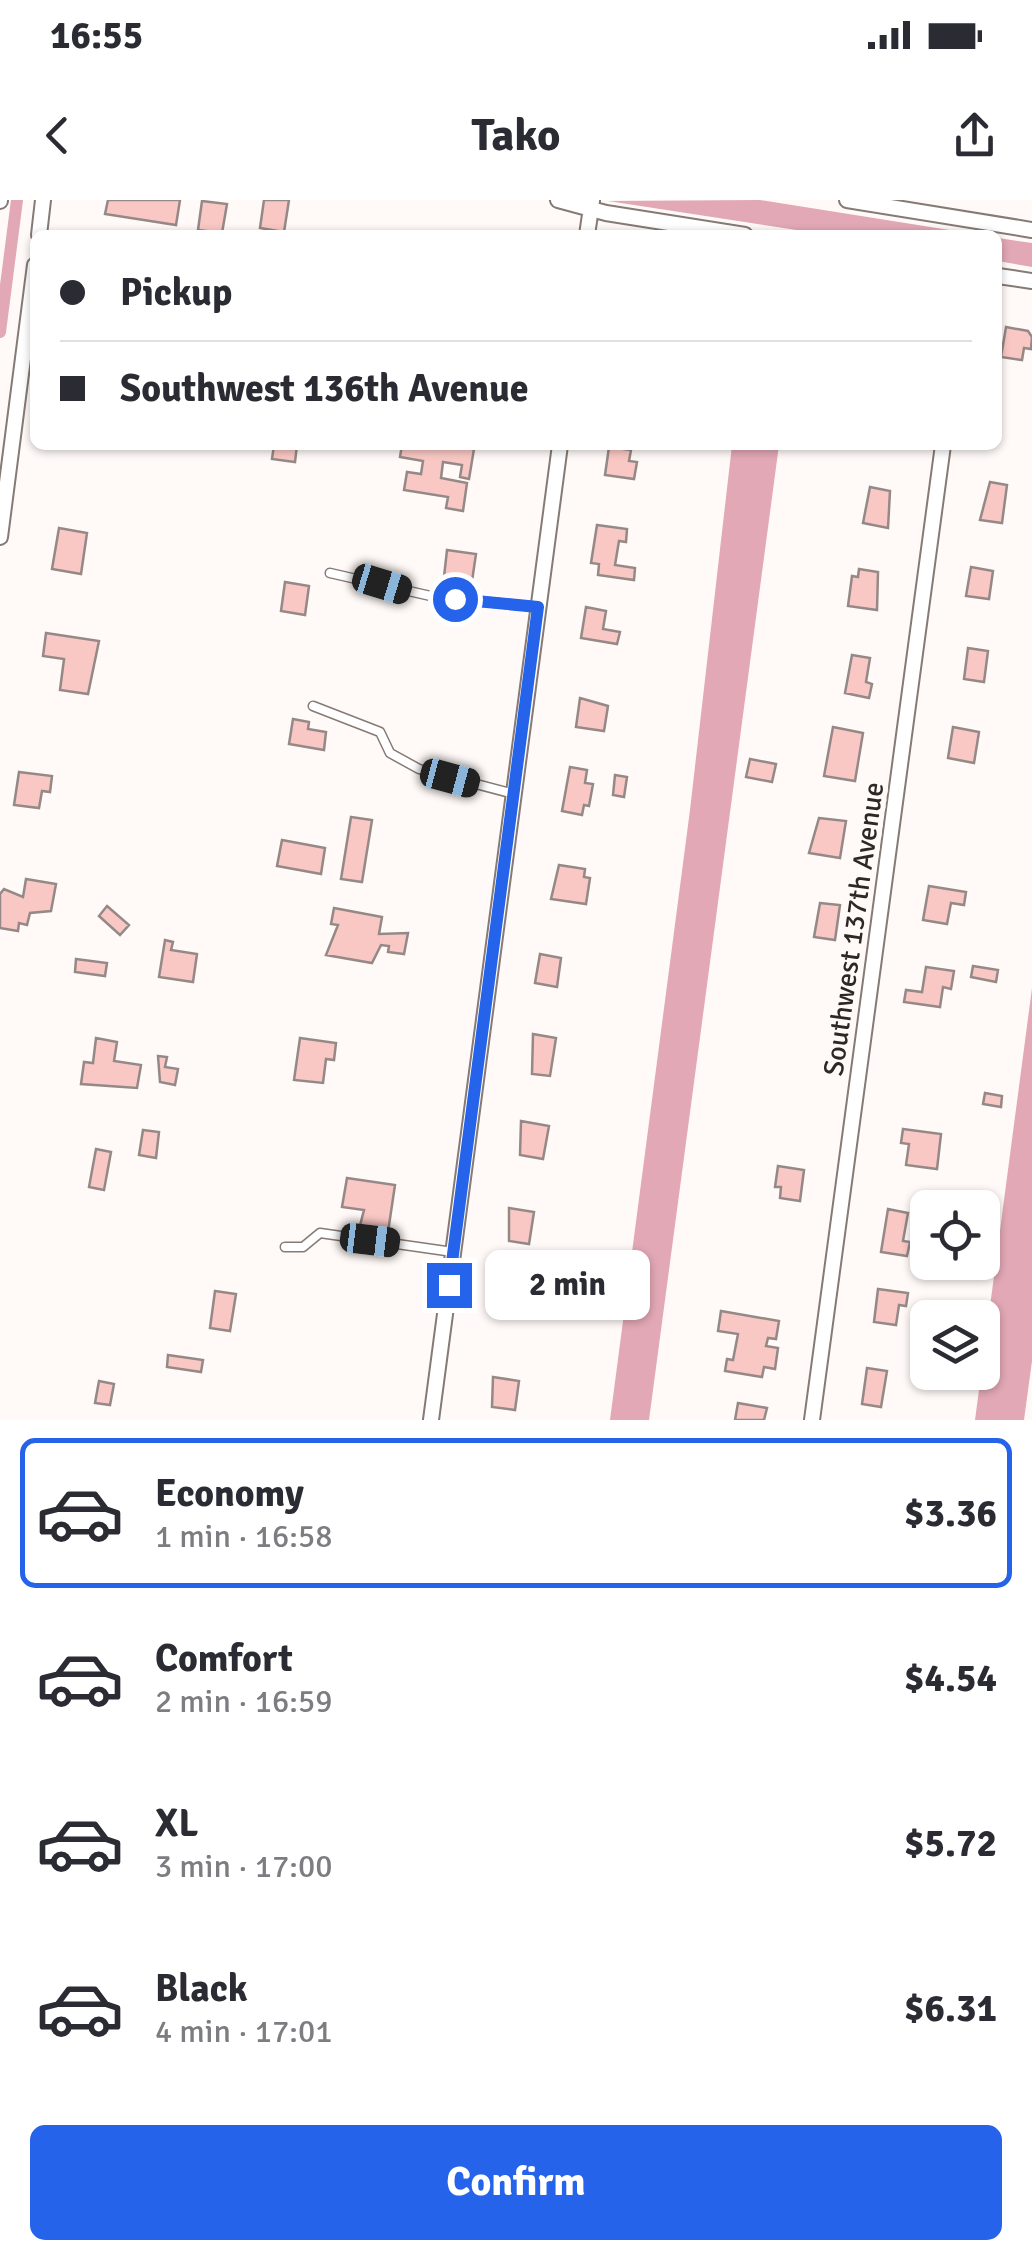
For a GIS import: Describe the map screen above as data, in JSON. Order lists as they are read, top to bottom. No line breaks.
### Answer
{"streets":{"street":["Southwest 137th Avenue"]},"page":{"status":"16:55","header":"Tako","banner":["Pickup","Southwest 136th Avenue"],"bubble":"2 min","list":[{"name":"Economy","note":"1 min · 16:58","value":"$3.36"},{"name":"Comfort","note":"2 min · 16:59","value":"$4.54"},{"name":"XL","note":"3 min · 17:00","value":"$5.72"},{"name":"Black","note":"4 min · 17:01","value":"$6.31"}],"buttons":"Confirm"}}
